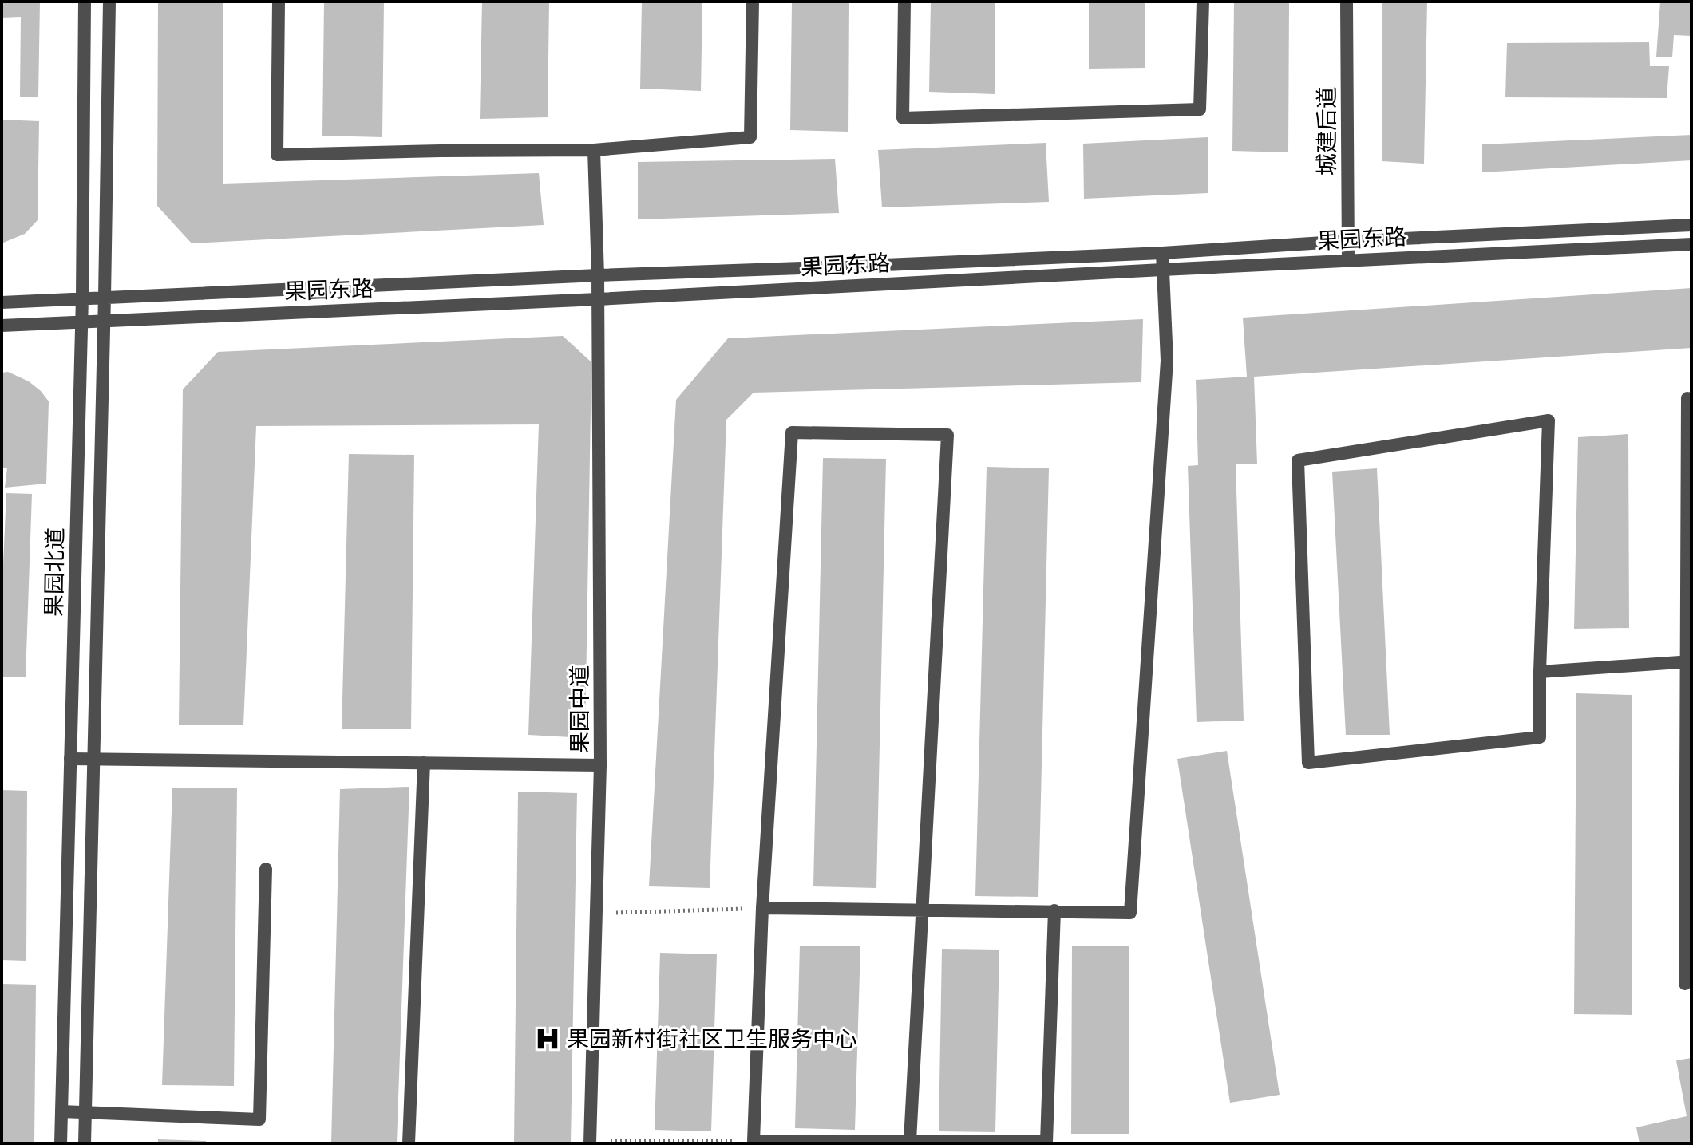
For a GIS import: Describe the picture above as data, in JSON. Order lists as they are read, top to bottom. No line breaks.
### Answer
{"streets":{"street":["城建后道","果园东路","果园北道","果园中道"]},"crossings":[["城建后道","果园东路"],["果园东路","果园北道"],["果园东路","果园中道"]],"places":{"hospital":["果园新村街社区卫生服务中心"]}}
